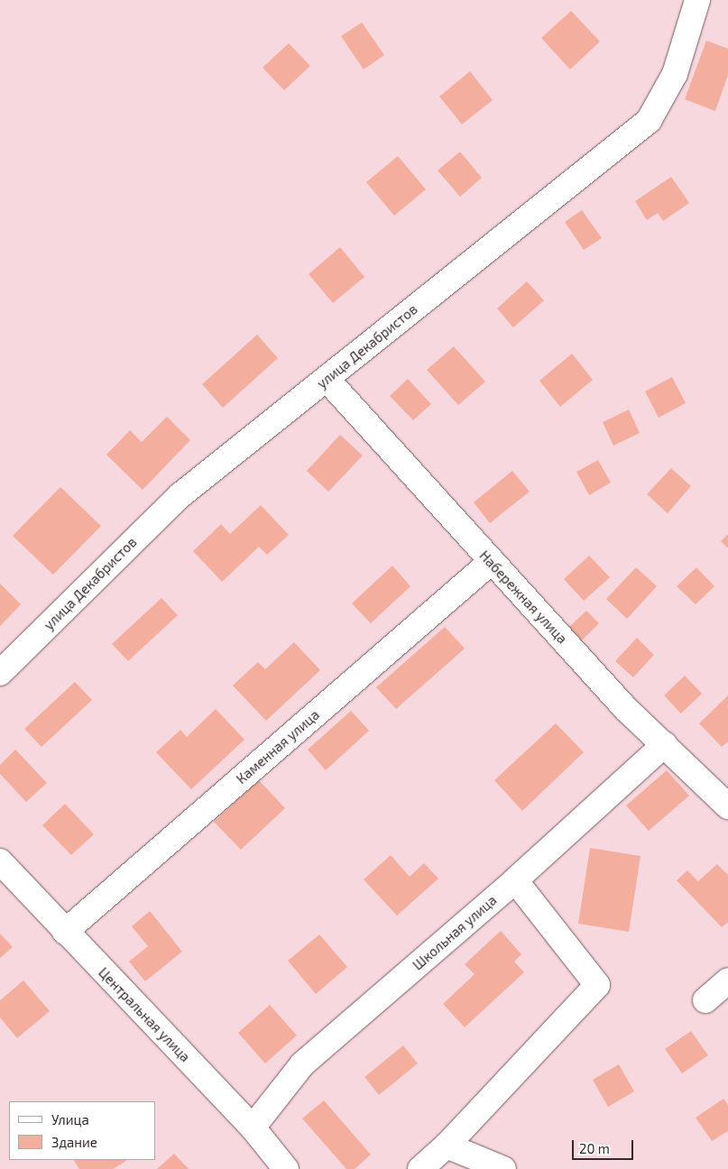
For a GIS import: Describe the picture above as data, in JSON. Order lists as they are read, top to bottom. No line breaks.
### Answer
{"streets":{"street":["улица Декабристов","Набережная улица","Каменная улица","Школьная улица","Центральная улица"]},"crossings":[["улица Декабристов","Набережная улица"],["Набережная улица","Каменная улица"],["Набережная улица","Школьная улица"],["Каменная улица","Центральная улица"],["Школьная улица","Центральная улица"]],"legend":["Улица","Здание"],"scale_bar":"20 m"}
